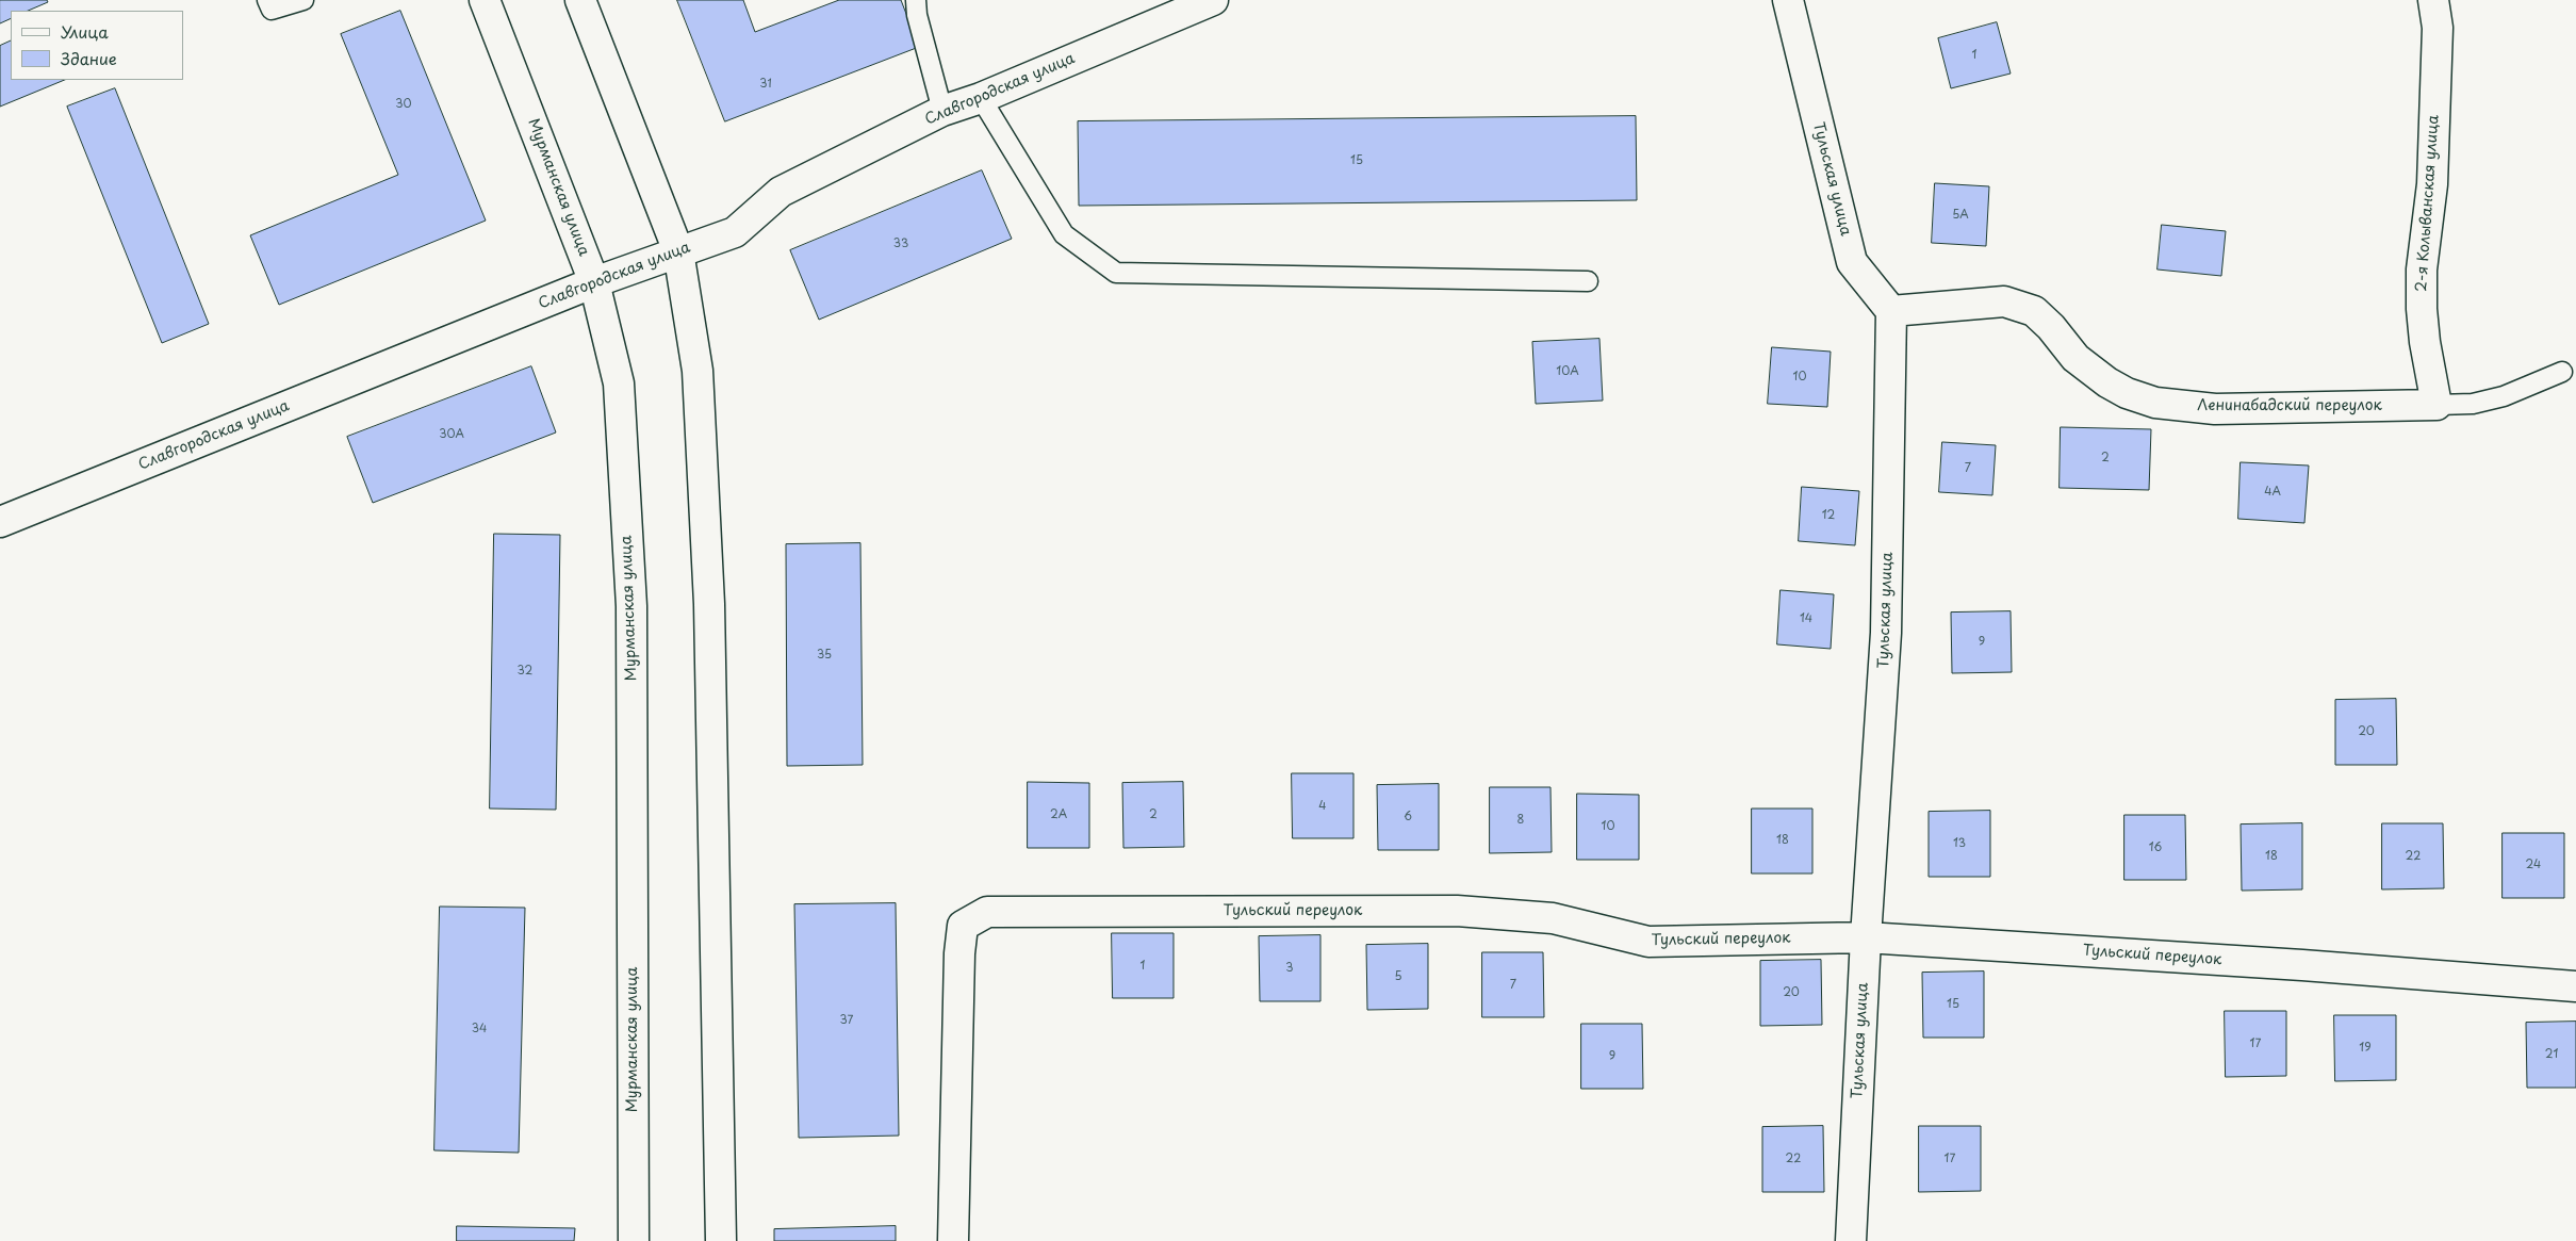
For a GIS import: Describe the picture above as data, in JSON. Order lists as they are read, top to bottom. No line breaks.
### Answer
{"streets":{"street":["Славгородская улица","Тульская улица","Мурманская улица","2-я Колыванская улица","Ленинабадский переулок","Тульский переулок"]},"crossings":[["Славгородская улица","Мурманская улица"],["Тульская улица","Ленинабадский переулок"],["Тульская улица","Тульский переулок"],["2-я Колыванская улица","Ленинабадский переулок"]],"house_numbers":["1","31","30","15","5А","33","10А","10","30А","2","7","4А","12","14","9","35","32","20","4","2А","2","6","8","10","18","13","16","18","22","24","1","3","5","7","20","15","37","34","17","19","21","9","22","17"],"legend":["Улица","Здание"]}
